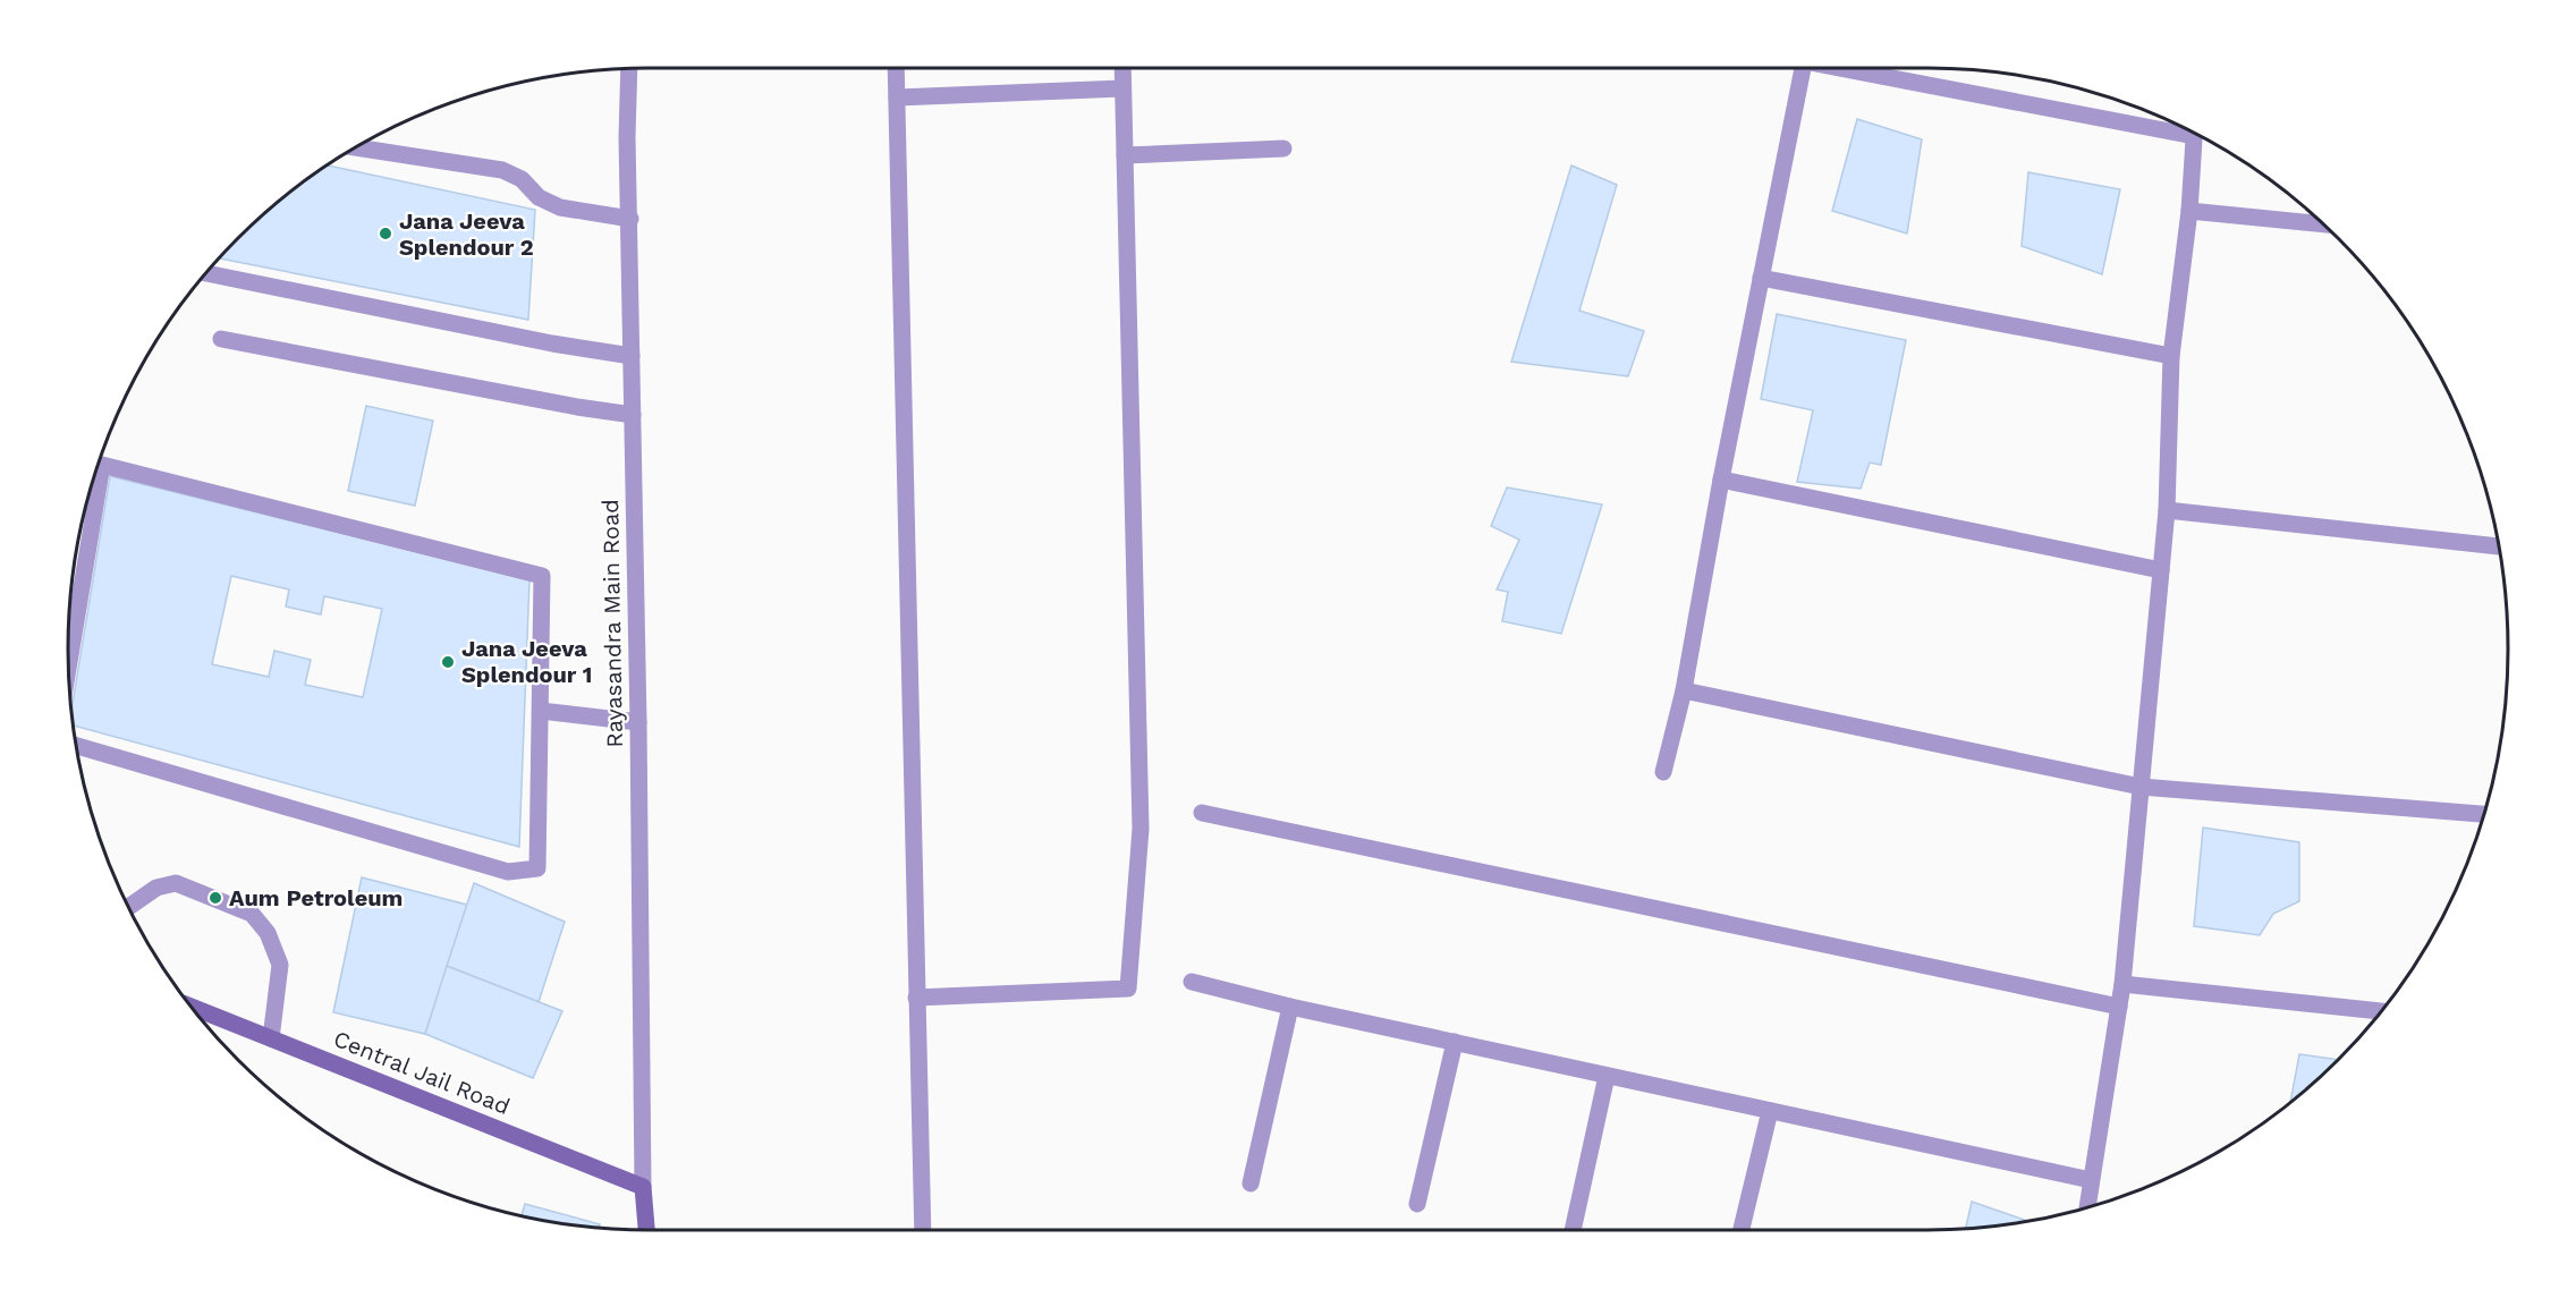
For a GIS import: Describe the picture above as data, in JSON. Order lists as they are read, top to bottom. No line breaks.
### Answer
{"streets":{"main road":["Central Jail Road"],"street":["Rayasandra Main Road"]},"crossings":[["Rayasandra Main Road","Central Jail Road"]],"places":["Jana Jeeva Splendour 2","Jana Jeeva Splendour 1","Aum Petroleum"]}
